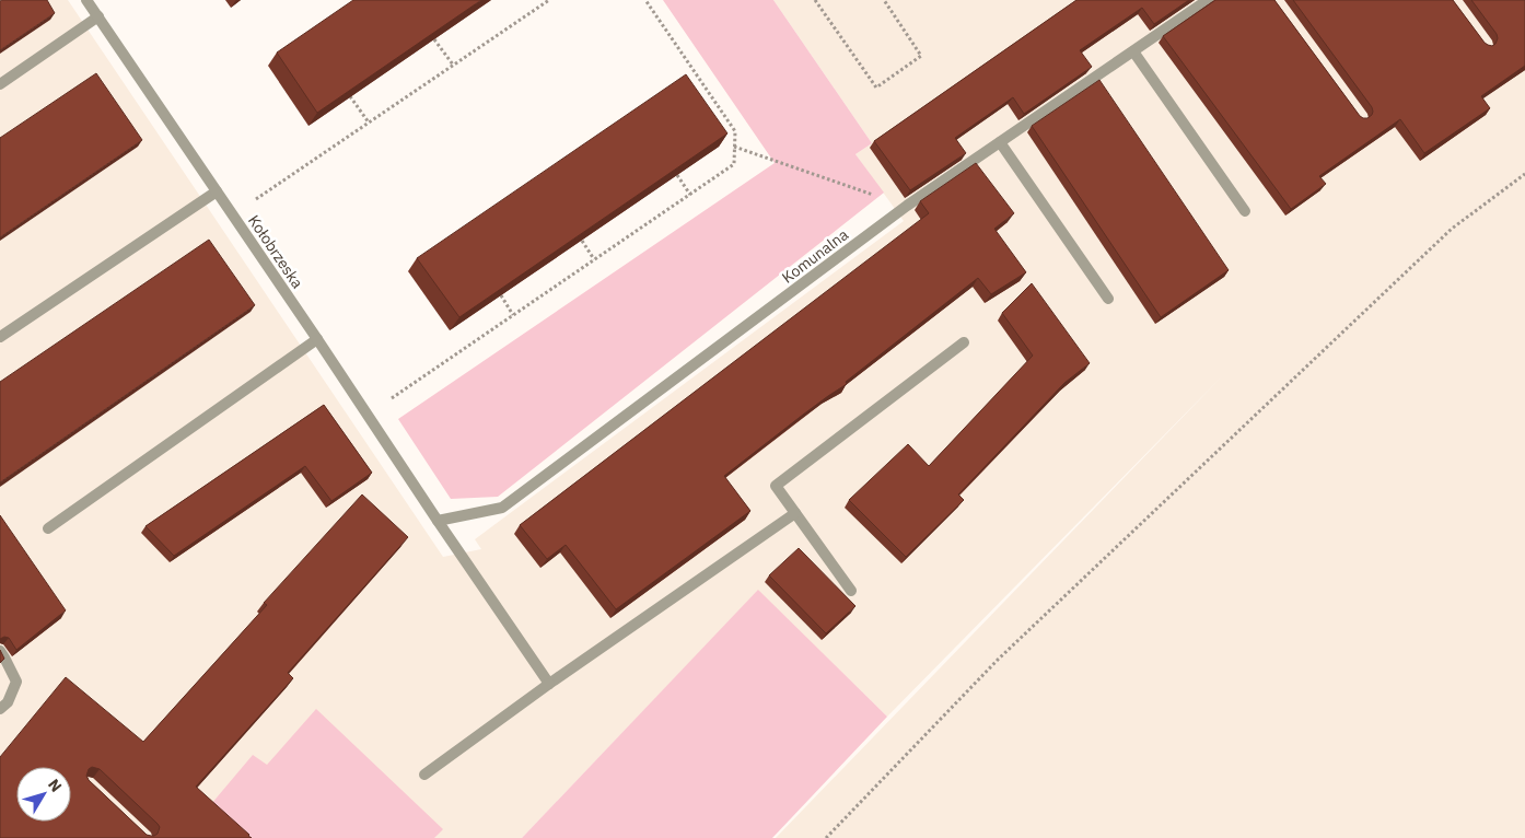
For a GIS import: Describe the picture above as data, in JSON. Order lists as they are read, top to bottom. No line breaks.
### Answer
{"streets":{"street":["Kołobrzeska","Komunalna"]},"crossings":[["Kołobrzeska","Komunalna"]],"north":"top right"}
